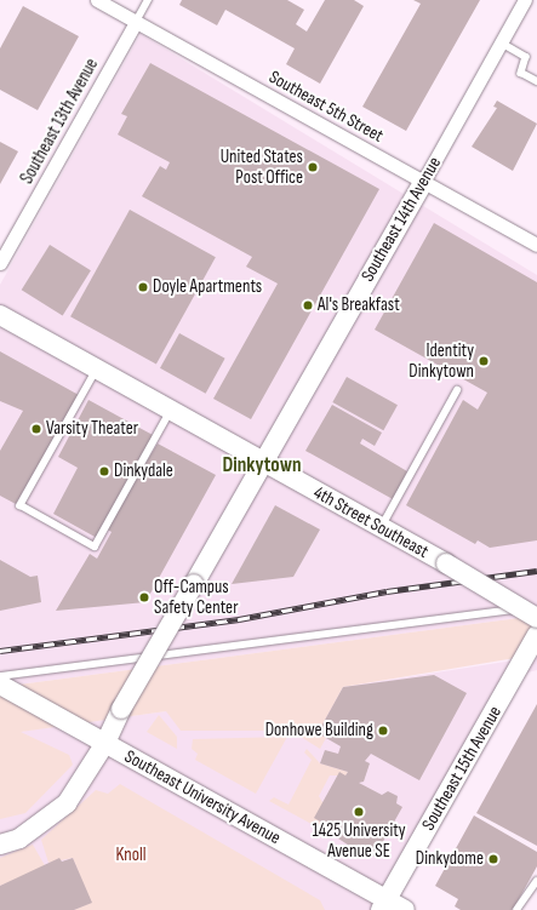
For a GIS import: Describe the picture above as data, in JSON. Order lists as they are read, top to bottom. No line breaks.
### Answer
{"streets":{"street":["Southeast 5th Street","Southeast 13th Avenue","Southeast 14th Avenue","4th Street Southeast","Southeast 15th Avenue","Southeast University Avenue"]},"crossings":[["Southeast 5th Street","Southeast 13th Avenue"],["Southeast 5th Street","Southeast 14th Avenue"],["Southeast 14th Avenue","4th Street Southeast"],["Southeast 14th Avenue","Southeast University Avenue"],["Southeast 15th Avenue","Southeast University Avenue"]],"districts":["Dinkytown"],"parks":["Knoll"],"places":["United States Post Office","Doyle Apartments","Al's Breakfast","Identity Dinkytown","Varsity Theater","Dinkydale","Off-Campus Safety Center","Donhowe Building","1425 University Avenue SE","Dinkydome"]}
